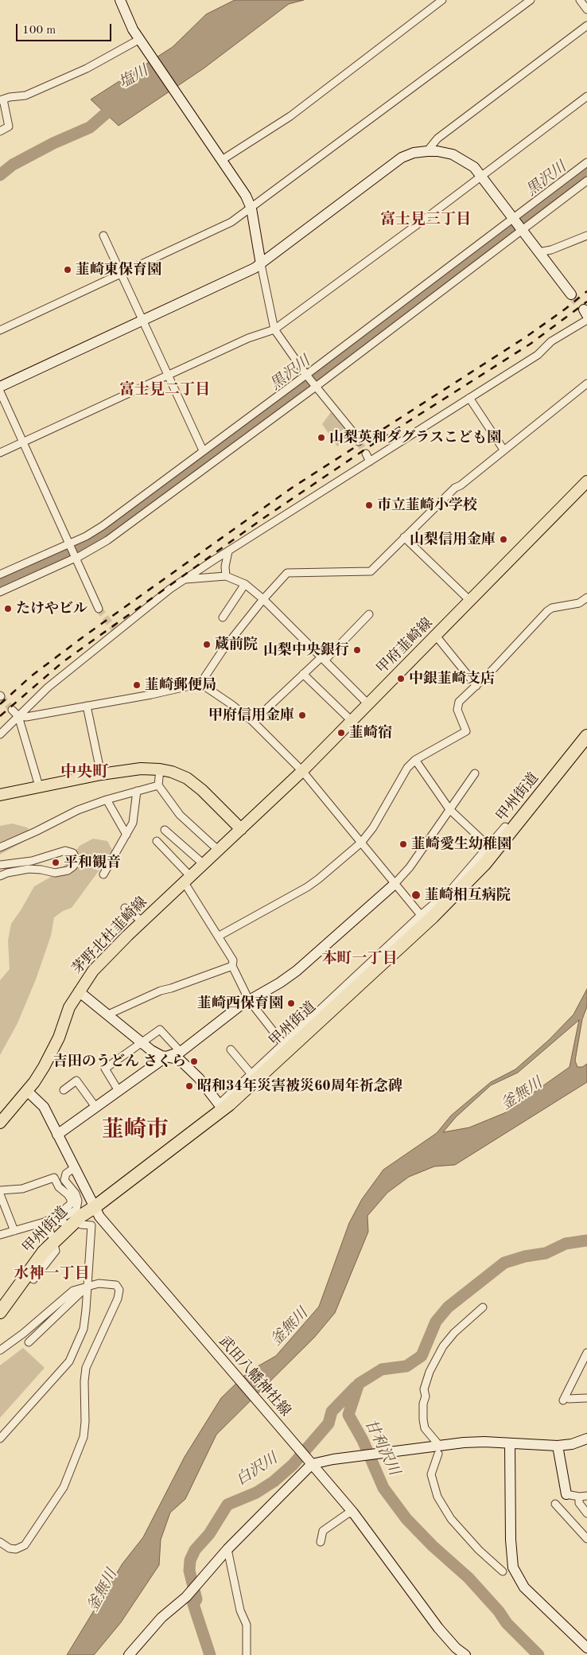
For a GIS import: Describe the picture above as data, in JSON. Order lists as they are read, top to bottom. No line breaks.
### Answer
{"streets":{"highway":["甲州街道"],"main road":["甲府韮崎線","茅野北杜韮崎線"],"street":["武田八幡神社線"]},"crossings":[["甲府韮崎線","茅野北杜韮崎線"],["甲州街道","武田八幡神社線"],["茅野北杜韮崎線","武田八幡神社線"]],"districts":["富士見三丁目","富士見二丁目","中央町","本町一丁目","韮崎市","水神一丁目"],"water":["塩川","黒沢川","釜無川","甘利沢川","白沢川"],"places":["韮崎東保育園","山梨英和ダグラスこども園","市立韮崎小学校","山梨信用金庫","たけやビル","蔵前院","山梨中央銀行","中銀韮崎支店","韮崎郵便局","甲府信用金庫","韮崎宿","韮崎愛生幼稚園","平和観音","韮崎相互病院","韮崎西保育園","吉田のうどん さくら","昭和34年災害被災60周年祈念碑"],"scale_bar":"100 m"}
